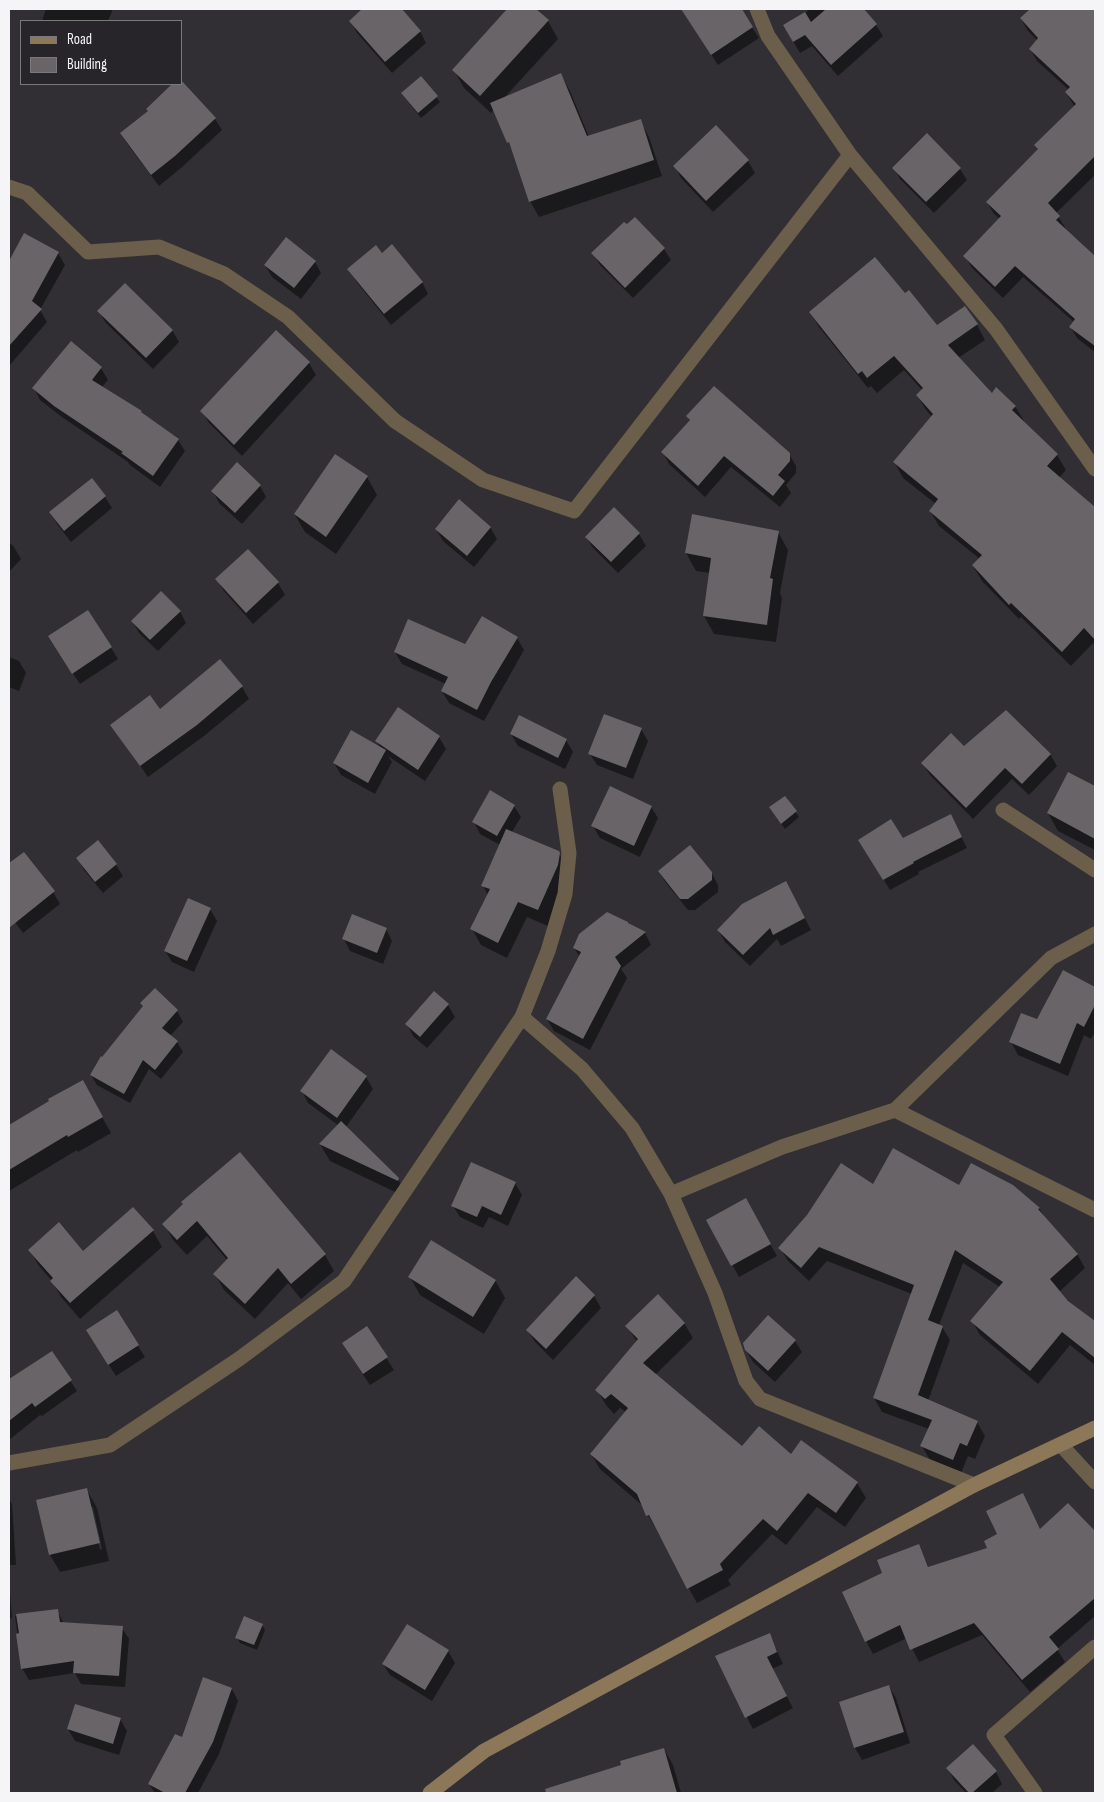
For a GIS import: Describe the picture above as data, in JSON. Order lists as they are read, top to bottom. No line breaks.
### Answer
{"legend":["Road","Building"]}
